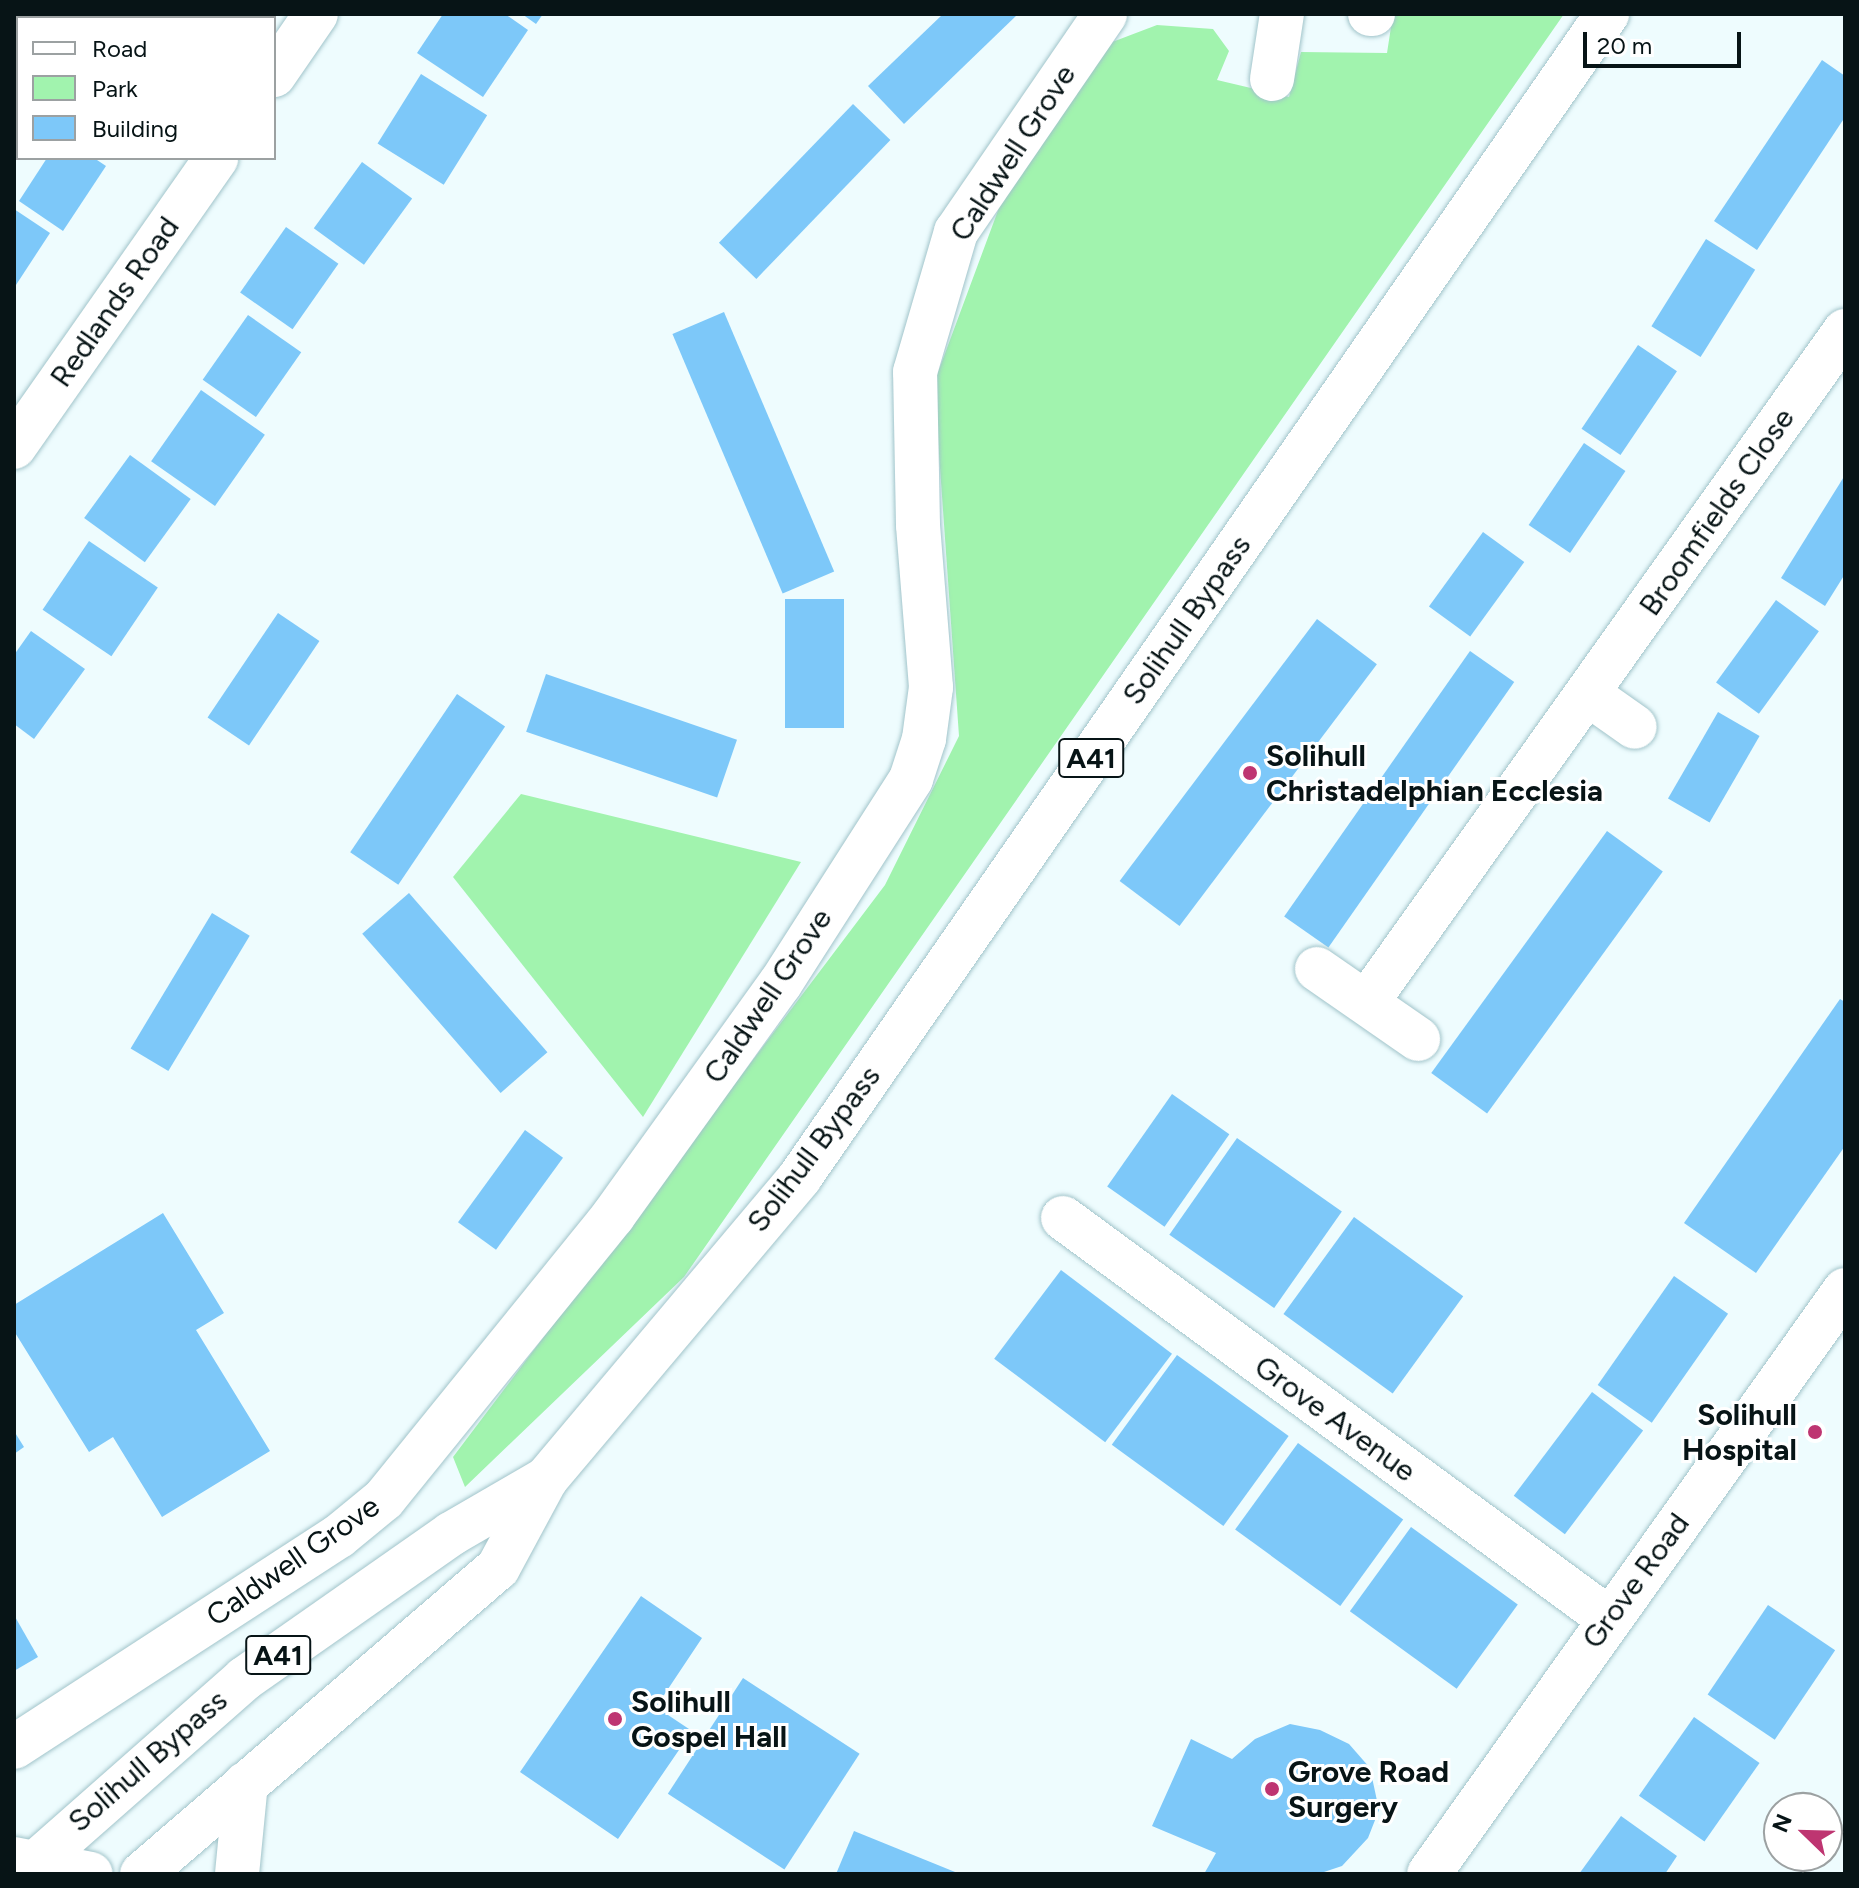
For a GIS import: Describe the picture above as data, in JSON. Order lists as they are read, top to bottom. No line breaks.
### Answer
{"streets":{"main road":["Caldwell Grove","Redlands Road","Broomfields Close","Solihull Bypass","A41","Grove Avenue","Grove Road"]},"crossings":[["Grove Avenue","Grove Road"]],"places":["Solihull Christadelphian Ecclesia","Solihull Hospital","Solihull Gospel Hall","Grove Road Surgery"],"legend":["Road","Park","Building"],"scale_bar":"20 m","north":"top left"}
